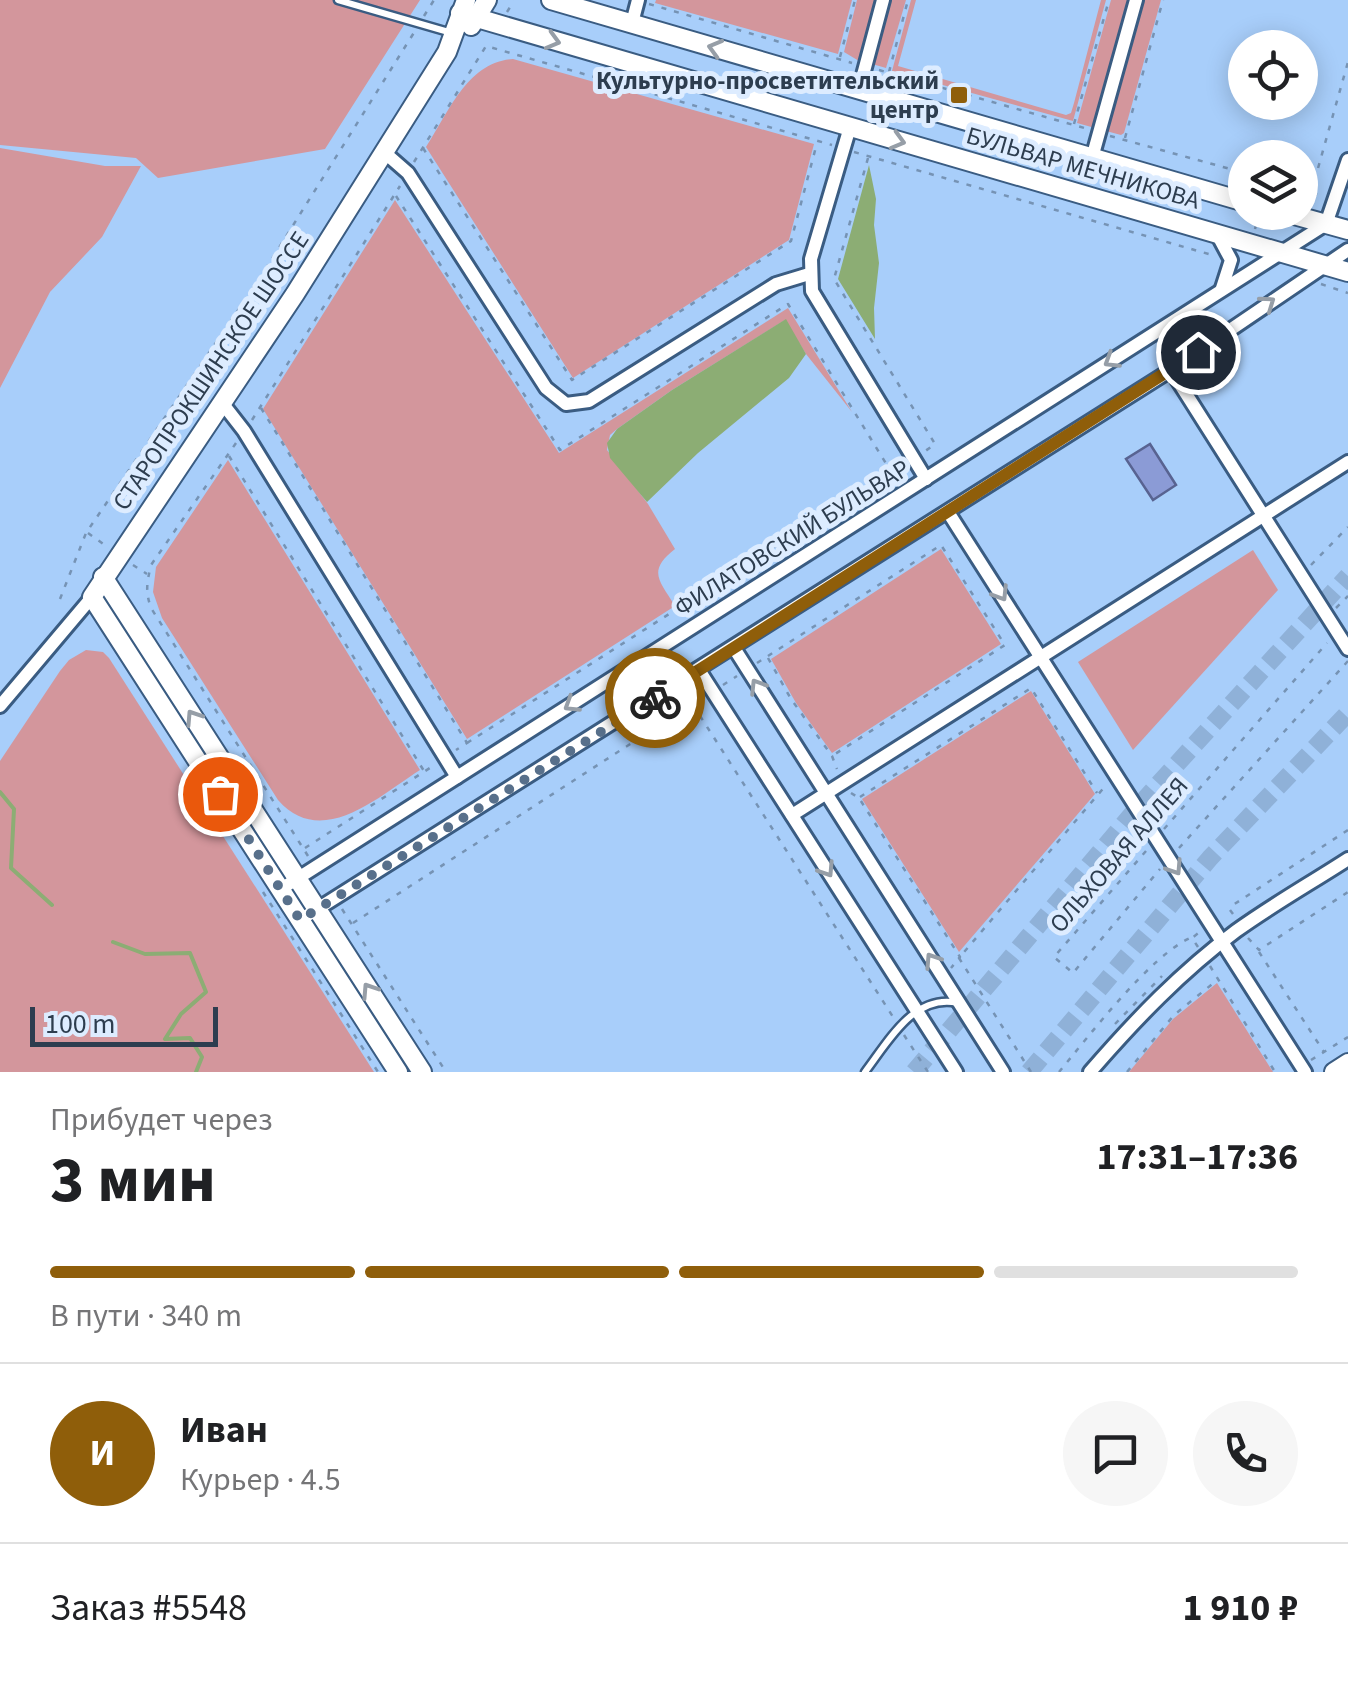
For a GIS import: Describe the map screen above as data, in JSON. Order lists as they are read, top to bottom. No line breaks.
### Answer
{"streets":{"street":["БУЛЬВАР МЕЧНИКОВА","СТАРОПРОКШИНСКОЕ ШОССЕ","ФИЛАТОВСКИЙ БУЛЬВАР"],"path":["ОЛЬХОВАЯ АЛЛЕЯ"]},"crossings":[["БУЛЬВАР МЕЧНИКОВА","СТАРОПРОКШИНСКОЕ ШОССЕ"],["БУЛЬВАР МЕЧНИКОВА","ФИЛАТОВСКИЙ БУЛЬВАР"]],"places":{"transit":["Культурно-просветительский центр"]},"scale_bar":"100 m","page":{"scale":"100 m","heading":["3 мин","Прибудет через","17:31–17:36"],"panel":["Иван","Курьер · 4.5","Заказ #5548","1 910 ₽"],"bar":"В пути · 340 m","round":"И"}}
